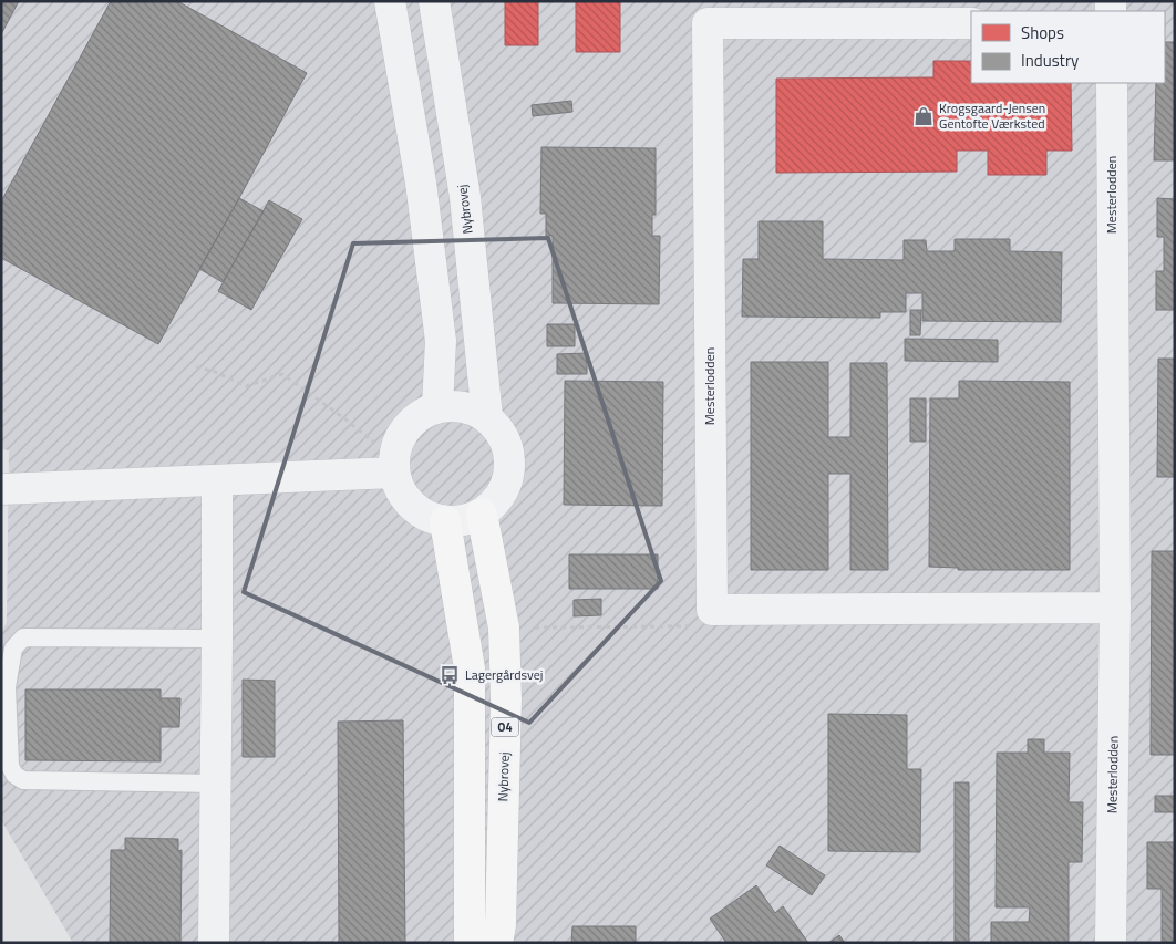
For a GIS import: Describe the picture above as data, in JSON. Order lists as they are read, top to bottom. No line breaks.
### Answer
{"streets":{"main road":["Nybrovej","O4"],"street":["Mesterlodden"]},"places":{"shop":["Krogsgaard-Jensen Gentofte Værksted"],"bus stop":["Lagergårdsvej"]},"legend":["Shops","Industry"]}
